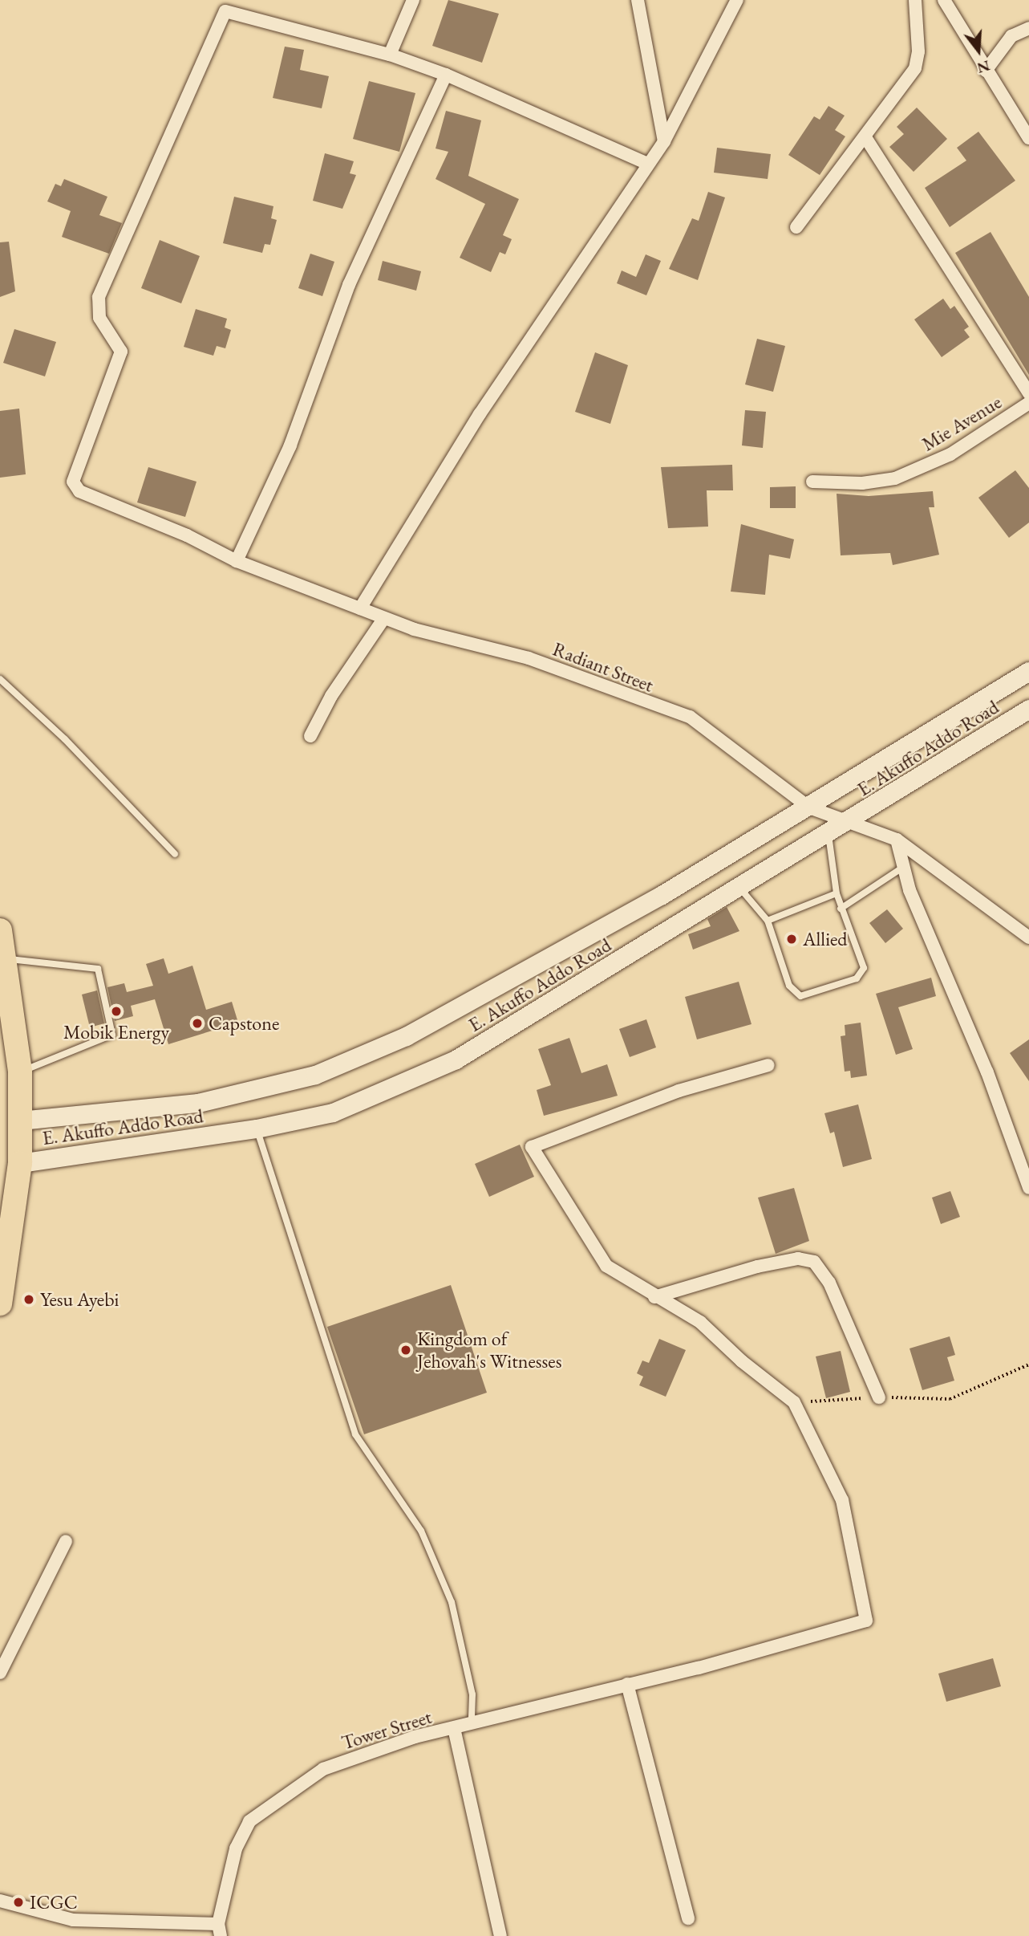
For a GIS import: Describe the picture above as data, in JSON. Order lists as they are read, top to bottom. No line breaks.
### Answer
{"streets":{"main road":["E. Akuffo Addo Road"],"street":["Mie Avenue","Radiant Street","Tower Street"]},"crossings":[["Radiant Street","E. Akuffo Addo Road"]],"places":["Allied","Mobik Energy","Capstone","Yesu Ayebi","Kingdom of Jehovah's Witnesses","ICGC"],"north":"bottom"}
